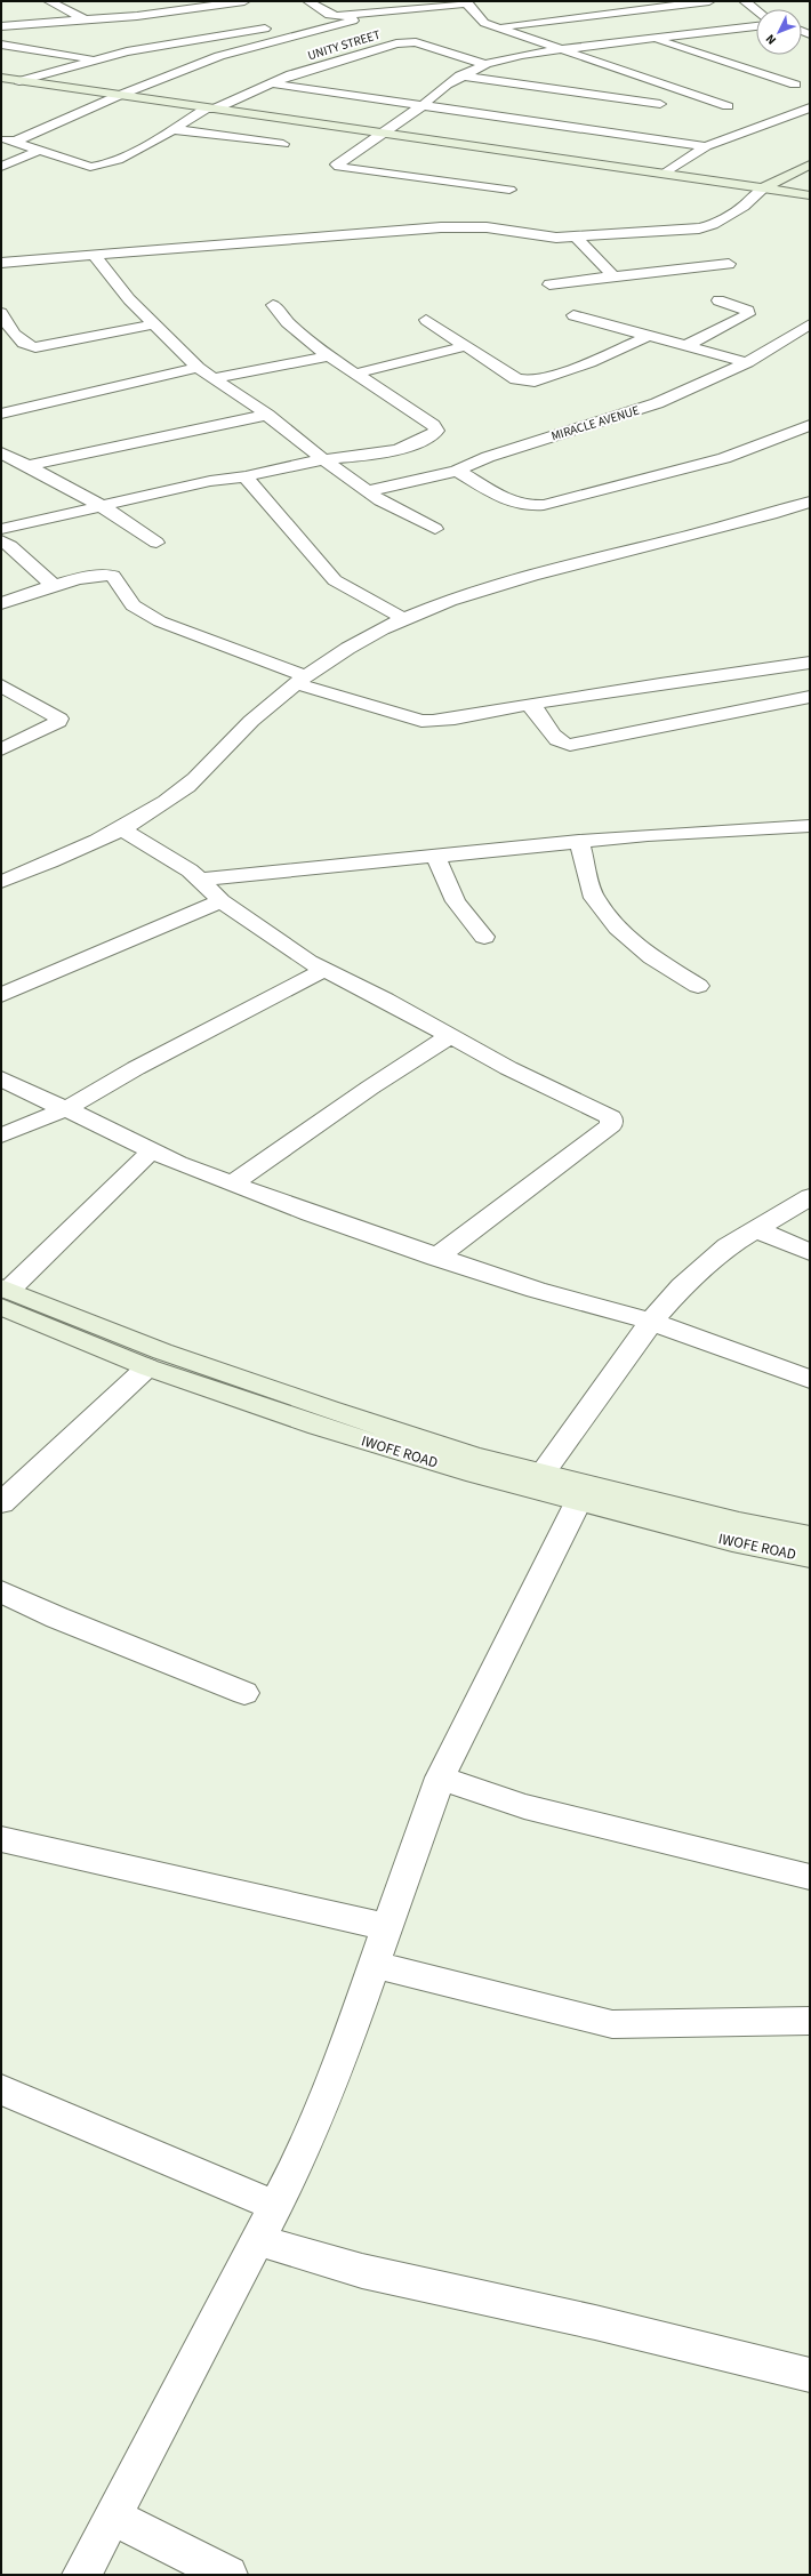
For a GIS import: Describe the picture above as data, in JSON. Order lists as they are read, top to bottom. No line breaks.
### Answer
{"streets":{"street":["UNITY STREET","MIRACLE AVENUE","IWOFE ROAD"]},"north":"bottom left"}
